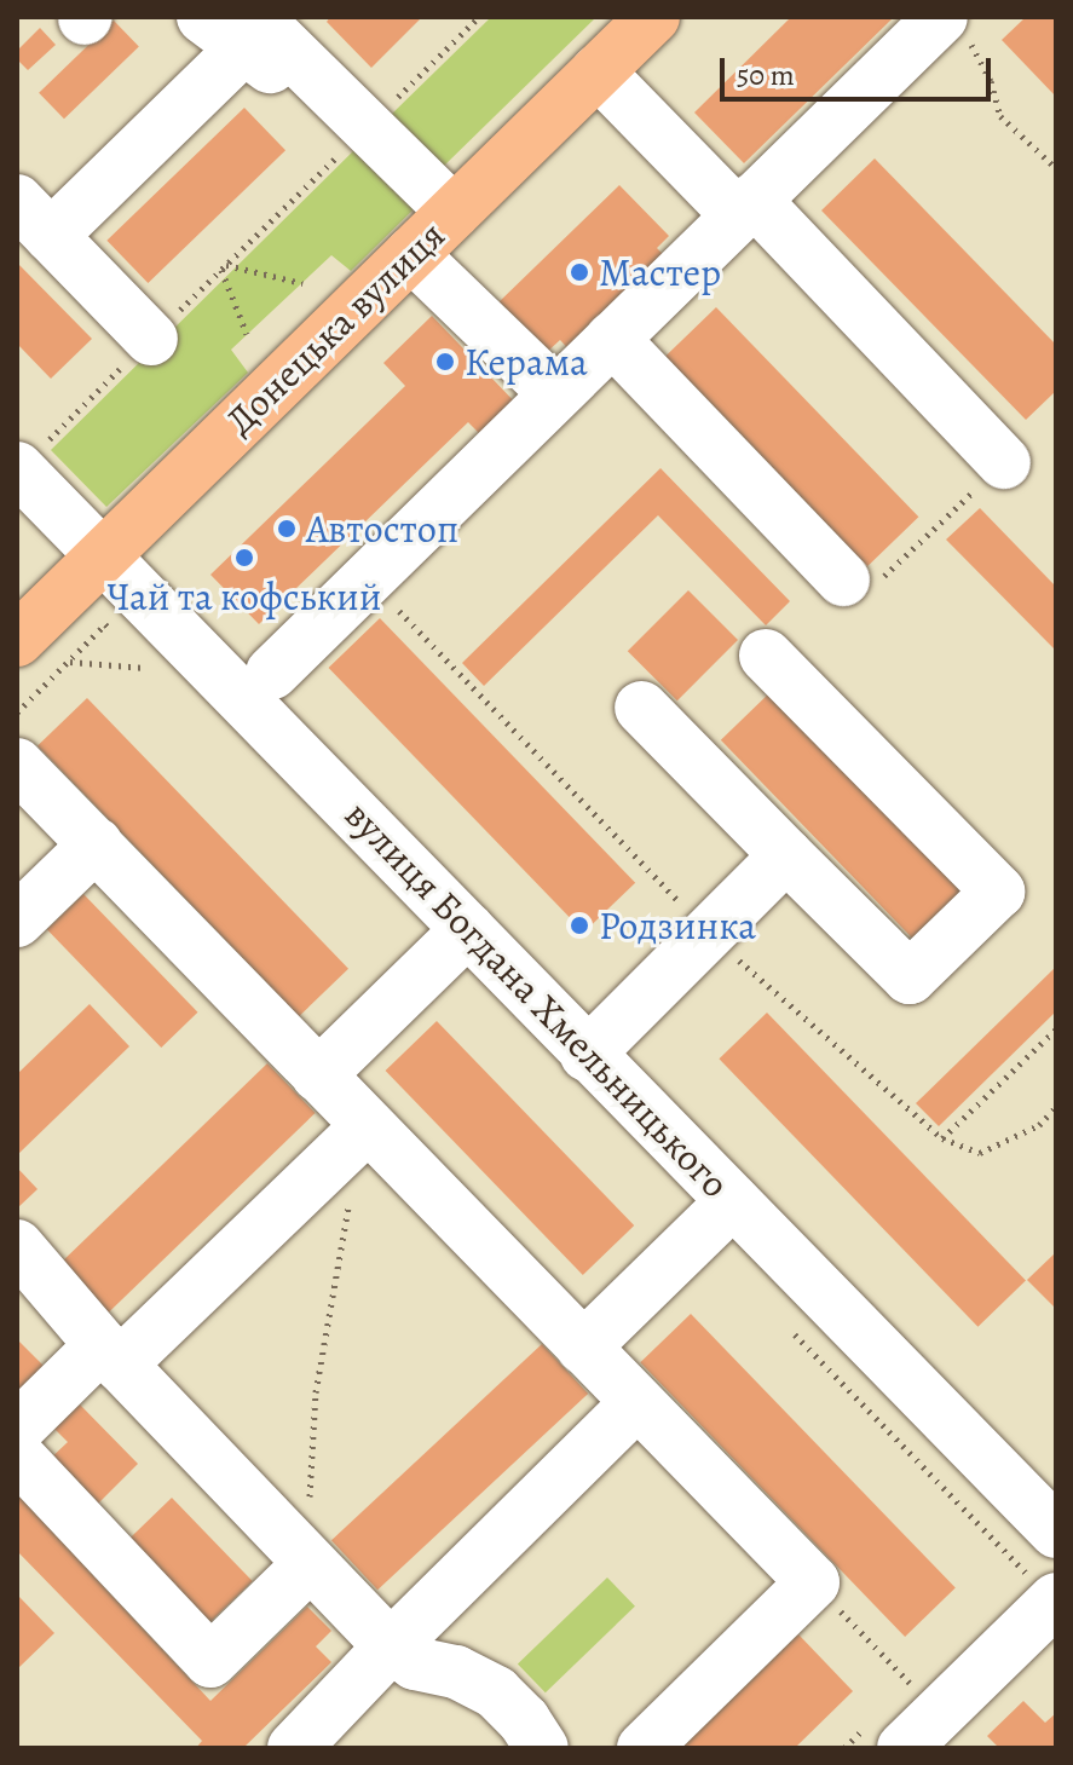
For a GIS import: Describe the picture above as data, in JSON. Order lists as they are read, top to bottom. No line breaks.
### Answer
{"streets":{"main road":["Донецька вулиця"],"street":["вулиця Богдана Хмельницького"]},"crossings":[["Донецька вулиця","вулиця Богдана Хмельницького"]],"places":["Мастер","Керама","Автостоп","Чай та кофський","Родзинка"],"scale_bar":"50 m"}
